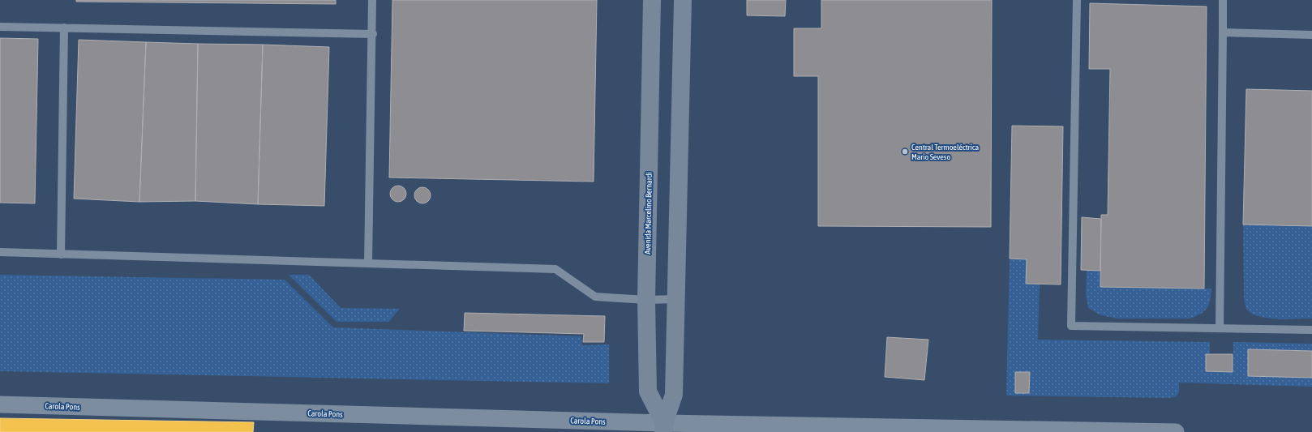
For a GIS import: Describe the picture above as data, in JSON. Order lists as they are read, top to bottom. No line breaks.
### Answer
{"streets":{"main road":["Avenida Marcelino Bernardi"],"street":["Carola Pons"]},"crossings":[["Avenida Marcelino Bernardi","Carola Pons"]],"places":["Central Termoeléctrica Mario Seveso"]}
